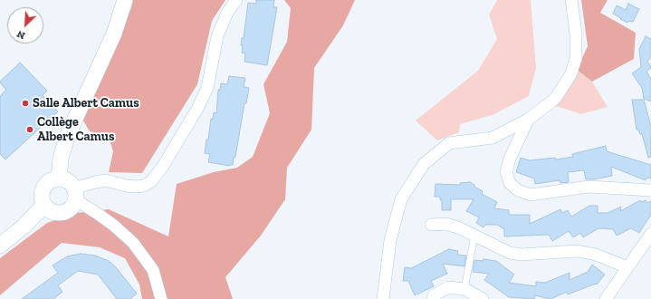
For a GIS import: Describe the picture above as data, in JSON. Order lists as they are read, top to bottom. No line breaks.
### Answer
{"places":["Salle Albert Camus","Collège Albert Camus"],"north":"bottom left"}
